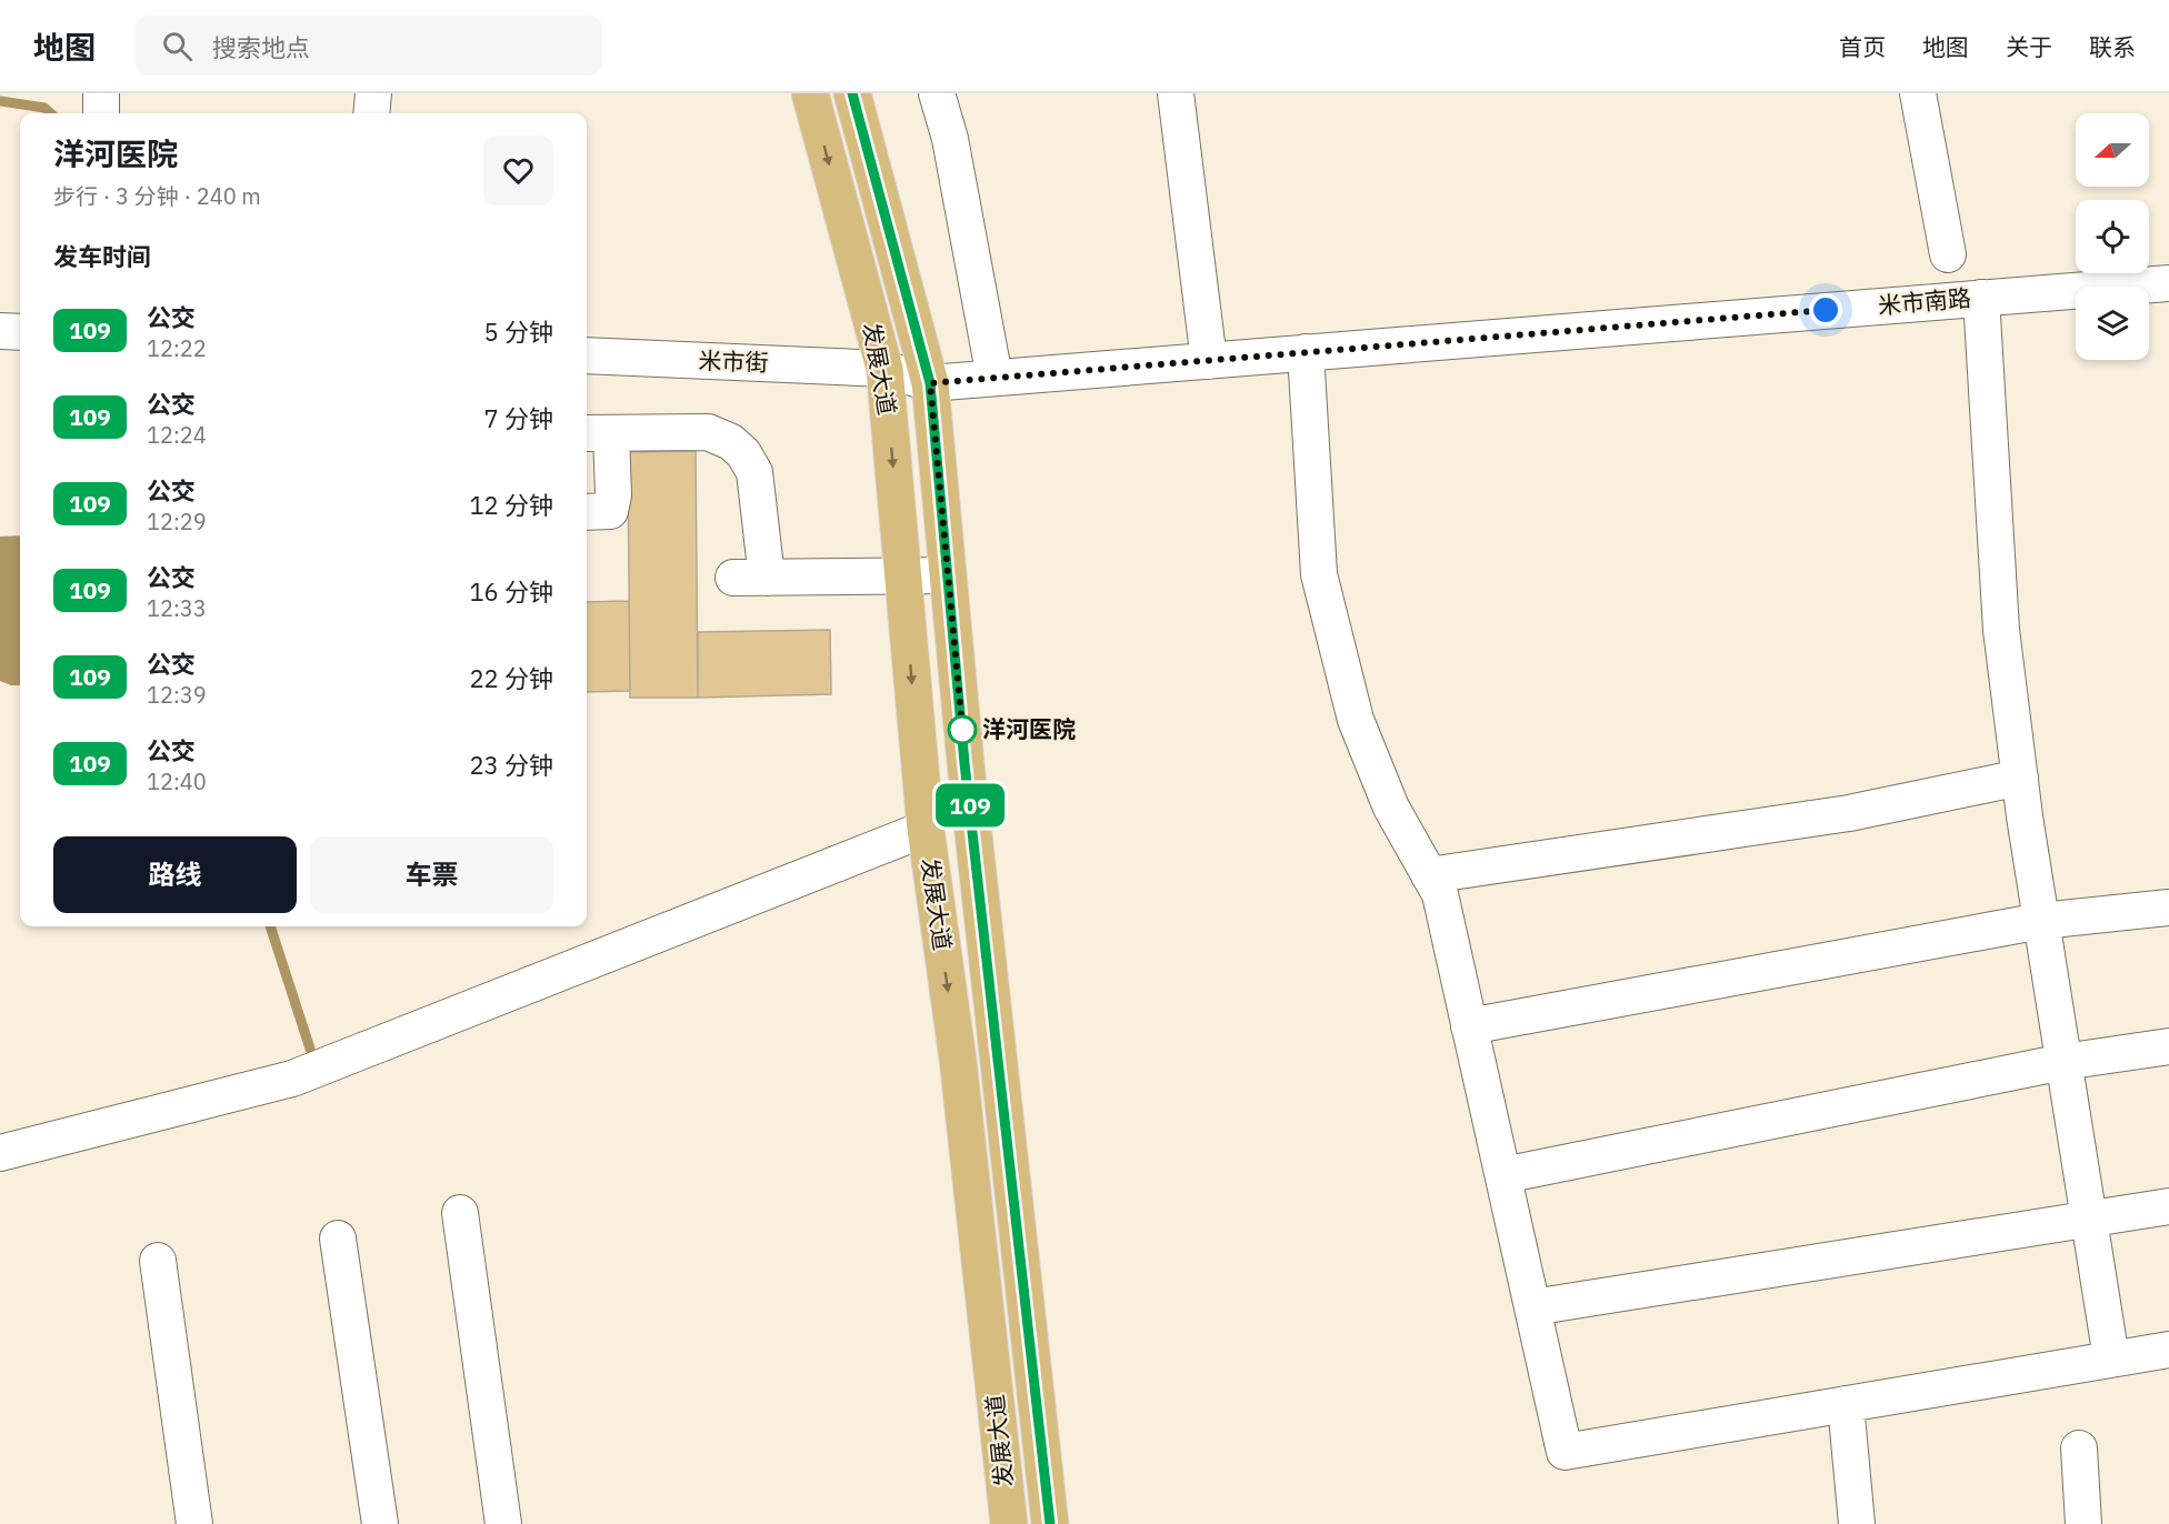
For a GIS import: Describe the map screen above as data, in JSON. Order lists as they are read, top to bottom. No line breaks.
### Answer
{"streets":{"main road":["发展大道"],"street":["米市南路","米市街"]},"crossings":[["米市南路","米市街"],["米市南路","发展大道"],["米市街","发展大道"]],"places":["洋河医院"],"lines":["bus line 109"],"north":"left","page":{"header":"地图","search":"搜索地点","nav":["首页","地图","关于","联系"],"on_map":"109","heading":[["洋河医院","步行 · 3 分钟 · 240 m"],"发车时间"],"list":[{"mark":"109","name":"公交","note":"12:22","value":"5 分钟"},{"mark":"109","name":"公交","note":"12:24","value":"7 分钟"},{"mark":"109","name":"公交","note":"12:29","value":"12 分钟"},{"mark":"109","name":"公交","note":"12:33","value":"16 分钟"},{"mark":"109","name":"公交","note":"12:39","value":"22 分钟"},{"mark":"109","name":"公交","note":"12:40","value":"23 分钟"}],"buttons":["路线","车票"]}}
